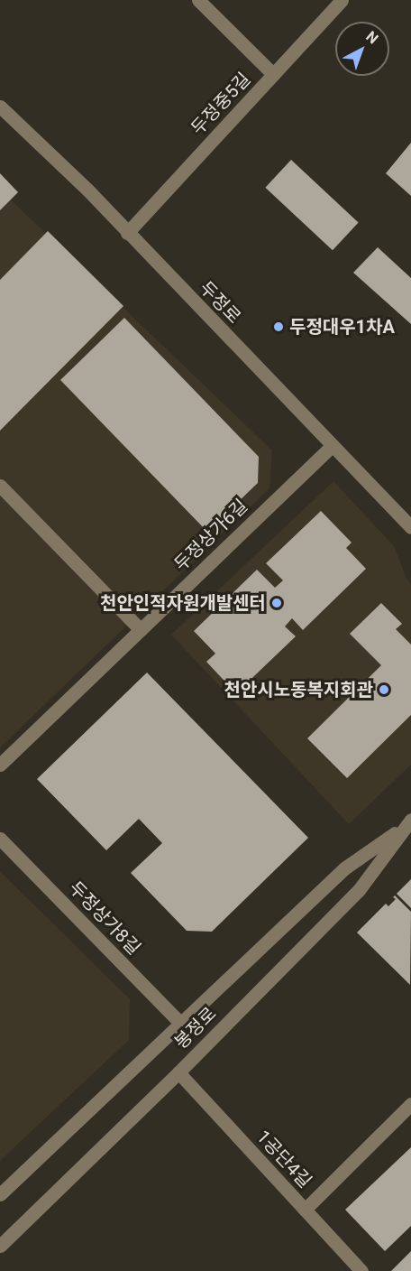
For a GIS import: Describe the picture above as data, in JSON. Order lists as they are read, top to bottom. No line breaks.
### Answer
{"streets":{"street":["두정중5길","두정로","두정상가6길","두정상가8길","봉정로","1공단4길"]},"crossings":[["두정중5길","두정로"],["두정로","두정상가6길"],["두정상가8길","봉정로"],["봉정로","1공단4길"]],"places":["두정대우1차A","천안인적자원개발센터","천안시노동복지회관"],"north":"top right"}
